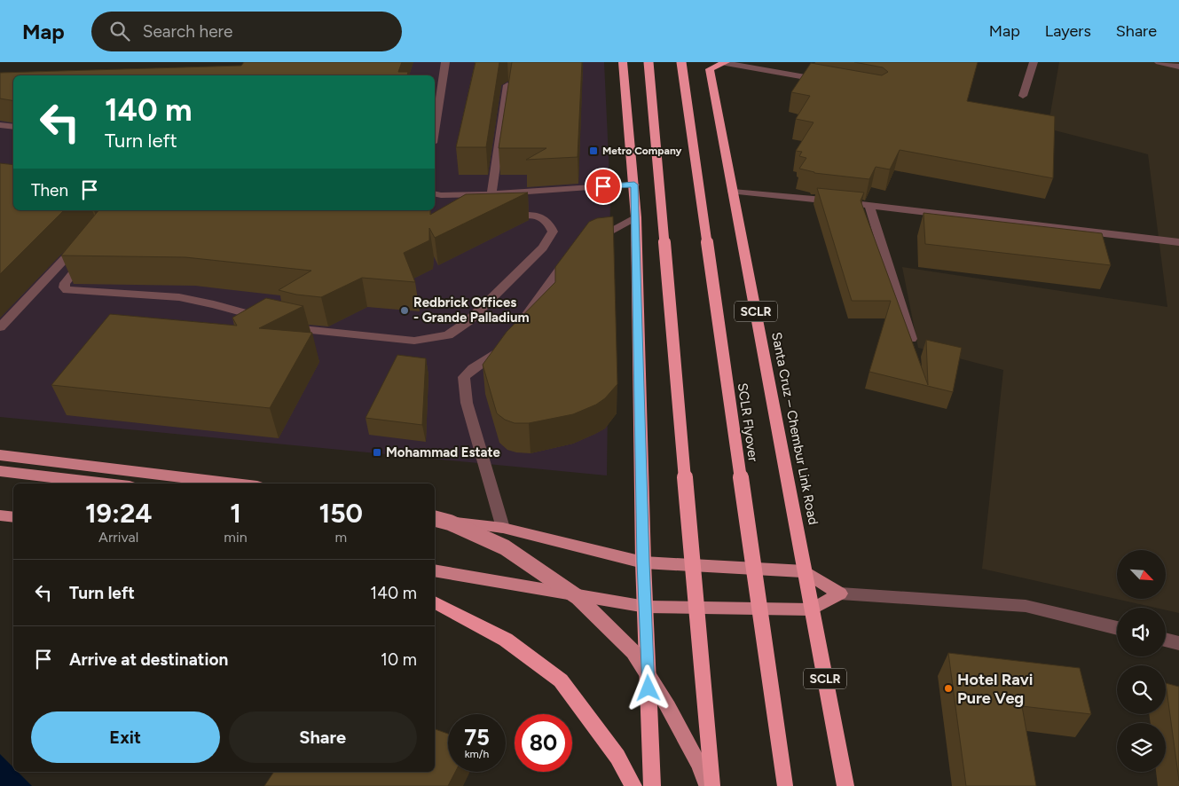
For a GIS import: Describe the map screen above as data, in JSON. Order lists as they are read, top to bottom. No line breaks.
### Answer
{"streets":{"highway":["SCLR","SCLR Flyover","Santa Cruz – Chembur Link Road"]},"places":{"transit":["Metro Company","Mohammad Estate"],"other":["Redbrick Offices - Grande Palladium","Hotel Ravi Pure Veg"]},"north":"bottom right","page":{"header":"Map","search":"Search here","nav":["Map","Layers","Share"],"turn":["140 m","Turn left"],"then":"Then","eta":["19:24","Arrival","1","min","150","m"],"list":[{"name":"Turn left","value":"140 m"},{"name":"Arrive at destination","value":"10 m"}],"buttons":["Exit","Share"],"speed":"75 km/h","limit":"80"}}
